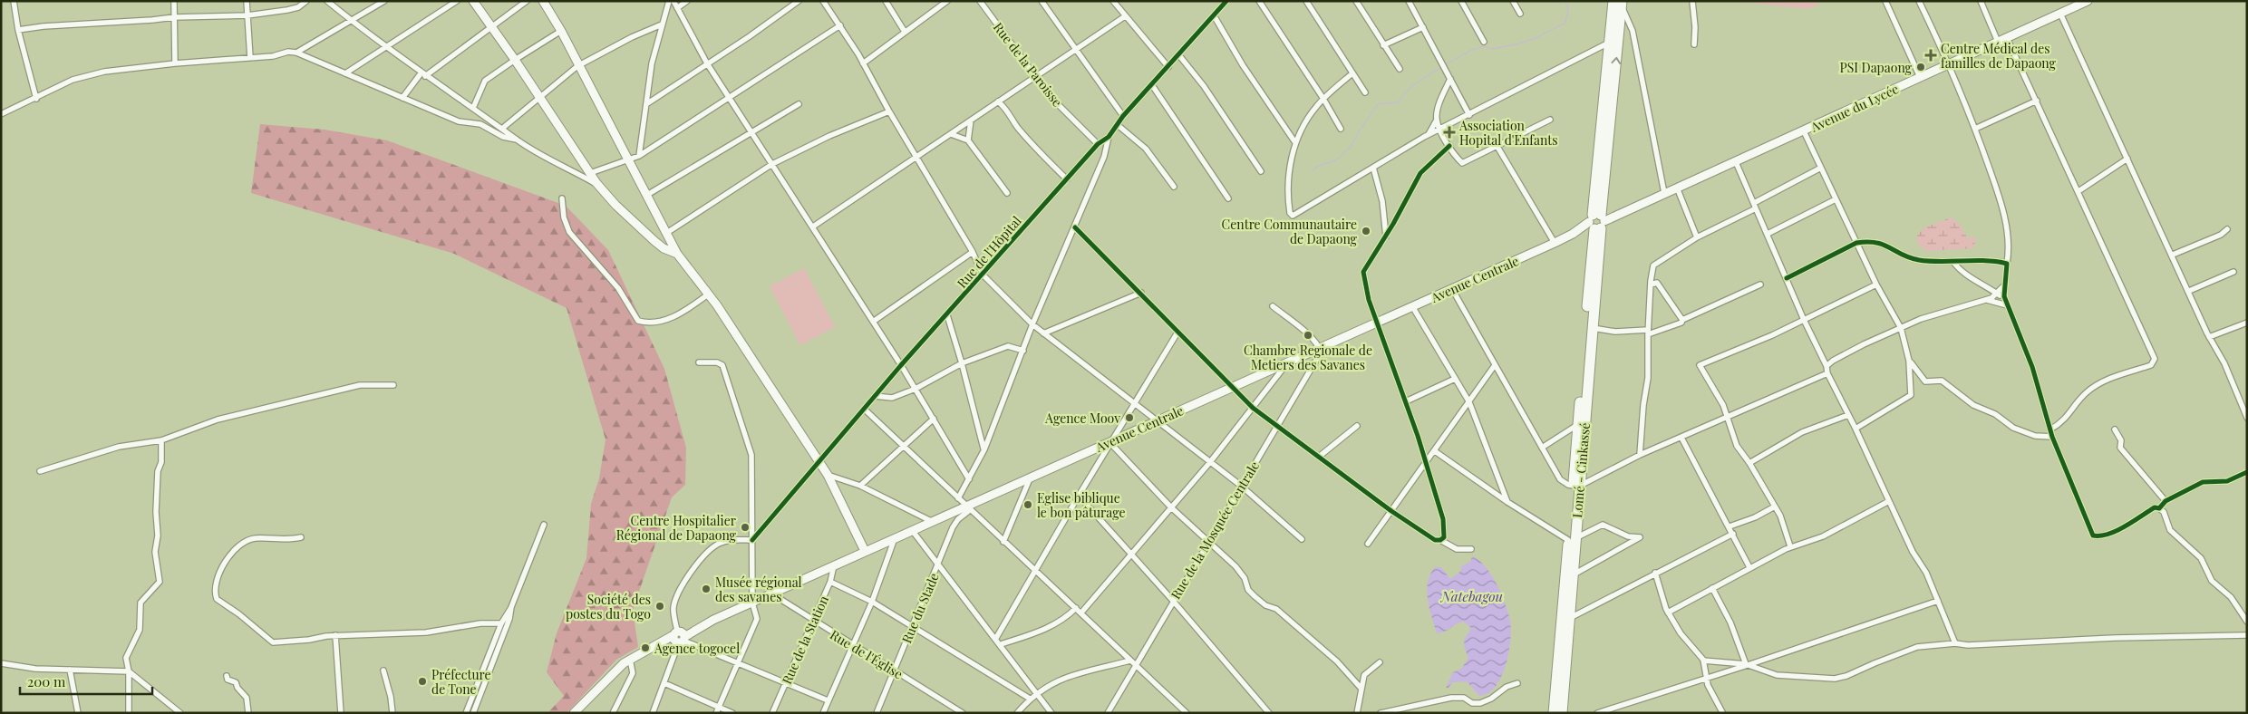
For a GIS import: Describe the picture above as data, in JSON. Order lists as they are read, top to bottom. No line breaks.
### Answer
{"streets":{"highway":["Lomé - Cinkassé"],"main road":["Avenue du Lycée","Avenue Centrale"],"street":["Rue de la Paroisse","Rue de l'Hôpital","Rue de la Mosquée Centrale","Rue du Stade","Rue de la Station","Rue de l'Église"]},"crossings":[["Rue de la Paroisse","Rue de l'Hôpital"],["Avenue du Lycée","Avenue Centrale"],["Avenue du Lycée","Lomé - Cinkassé"],["Avenue Centrale","Lomé - Cinkassé"],["Avenue Centrale","Rue de la Mosquée Centrale"],["Avenue Centrale","Rue du Stade"],["Avenue Centrale","Rue de la Station"],["Avenue Centrale","Rue de l'Église"],["Rue du Stade","Rue de l'Église"],["Rue de la Station","Rue de l'Église"]],"water":["Natebagou"],"places":{"health":["Centre Médical des familles de Dapaong","Association Hopital d'Enfants"],"other":["PSI Dapaong","Centre Communautaire de Dapaong","Chambre Regionale de Metiers des Savanes","Agence Moov","Eglise biblique le bon pâturage","Centre Hospitalier Régional de Dapaong","Musée régional des savanes","Société des postes du Togo","Agence togocel","Préfecture de Tone"]},"scale_bar":"200 m"}
